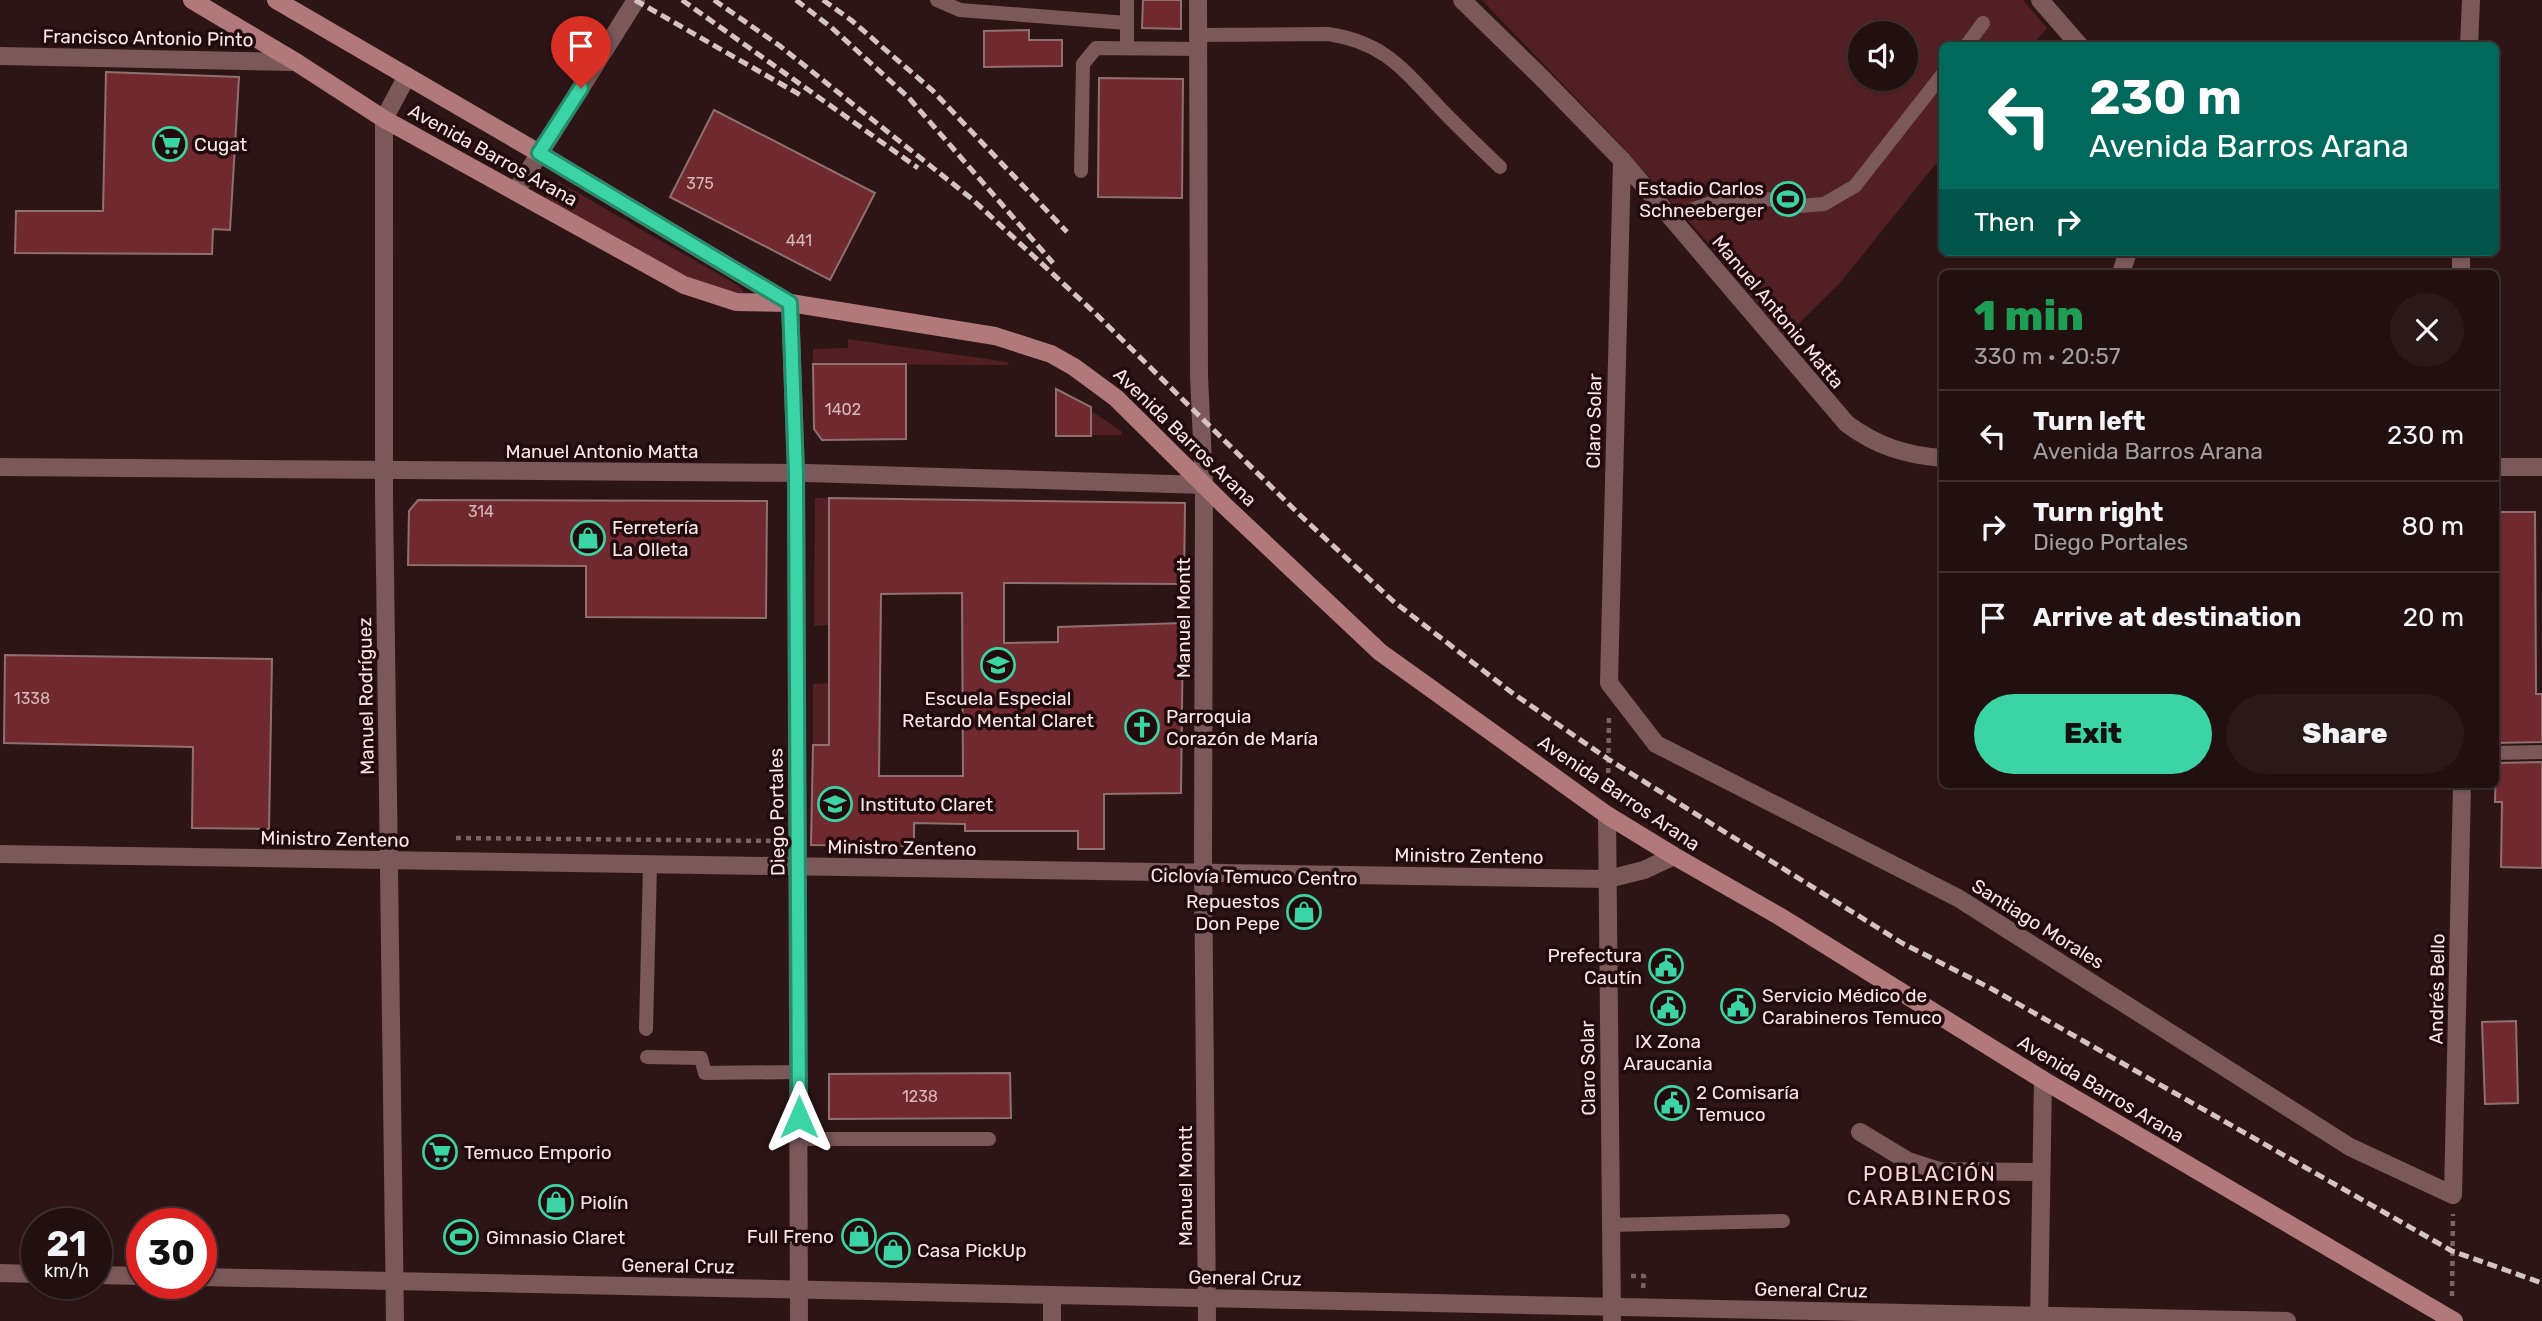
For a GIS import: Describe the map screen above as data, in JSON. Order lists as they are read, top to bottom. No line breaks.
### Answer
{"streets":{"main road":["Avenida Barros Arana"],"street":["Francisco Antonio Pinto","Manuel Antonio Matta","Claro Solar","Manuel Montt","Manuel Rodríguez","Diego Portales","Ministro Zenteno","Santiago Morales","Andrés Bello","General Cruz"]},"crossings":[["Francisco Antonio Pinto","Avenida Barros Arana"],["Avenida Barros Arana","Manuel Antonio Matta"],["Avenida Barros Arana","Claro Solar"],["Avenida Barros Arana","Manuel Montt"],["Avenida Barros Arana","Manuel Rodríguez"],["Avenida Barros Arana","Diego Portales"],["Avenida Barros Arana","Ministro Zenteno"],["Manuel Antonio Matta","Claro Solar"],["Manuel Antonio Matta","Manuel Montt"],["Manuel Antonio Matta","Manuel Rodríguez"],["Manuel Antonio Matta","Diego Portales"],["Claro Solar","Ministro Zenteno"],["Claro Solar","Santiago Morales"],["Claro Solar","General Cruz"],["Manuel Montt","Ministro Zenteno"],["Manuel Montt","General Cruz"],["Manuel Rodríguez","Ministro Zenteno"],["Manuel Rodríguez","General Cruz"],["Diego Portales","Ministro Zenteno"],["Diego Portales","General Cruz"],["Santiago Morales","Andrés Bello"]],"districts":["POBLACIÓN CARABINEROS"],"places":{"supermarket":["Cugat","Temuco Emporio"],"sports":["Estadio Carlos Schneeberger","Gimnasio Claret"],"shop":["Ferretería La Olleta","Repuestos Don Pepe","Piolín","Full Freno","Casa PickUp"],"school or university":["Escuela Especial Retardo Mental Claret","Instituto Claret"],"church":["Parroquia Corazón de María"],"public building":["Prefectura Cautín","Servicio Médico de Carabineros Temuco","IX Zona Araucania","2 Comisaría Temuco"]},"house_numbers":["375","441","1402","314","1338","1238"],"page":{"turn":["230 m","Avenida Barros Arana"],"then":"Then","heading":["1 min","330 m · 20:57"],"list":[{"name":"Turn left","note":"Avenida Barros Arana","value":"230 m"},{"name":"Turn right","note":"Diego Portales","value":"80 m"},{"name":"Arrive at destination","value":"20 m"}],"buttons":["Exit","Share"],"speed":"21 km/h","limit":"30"}}
